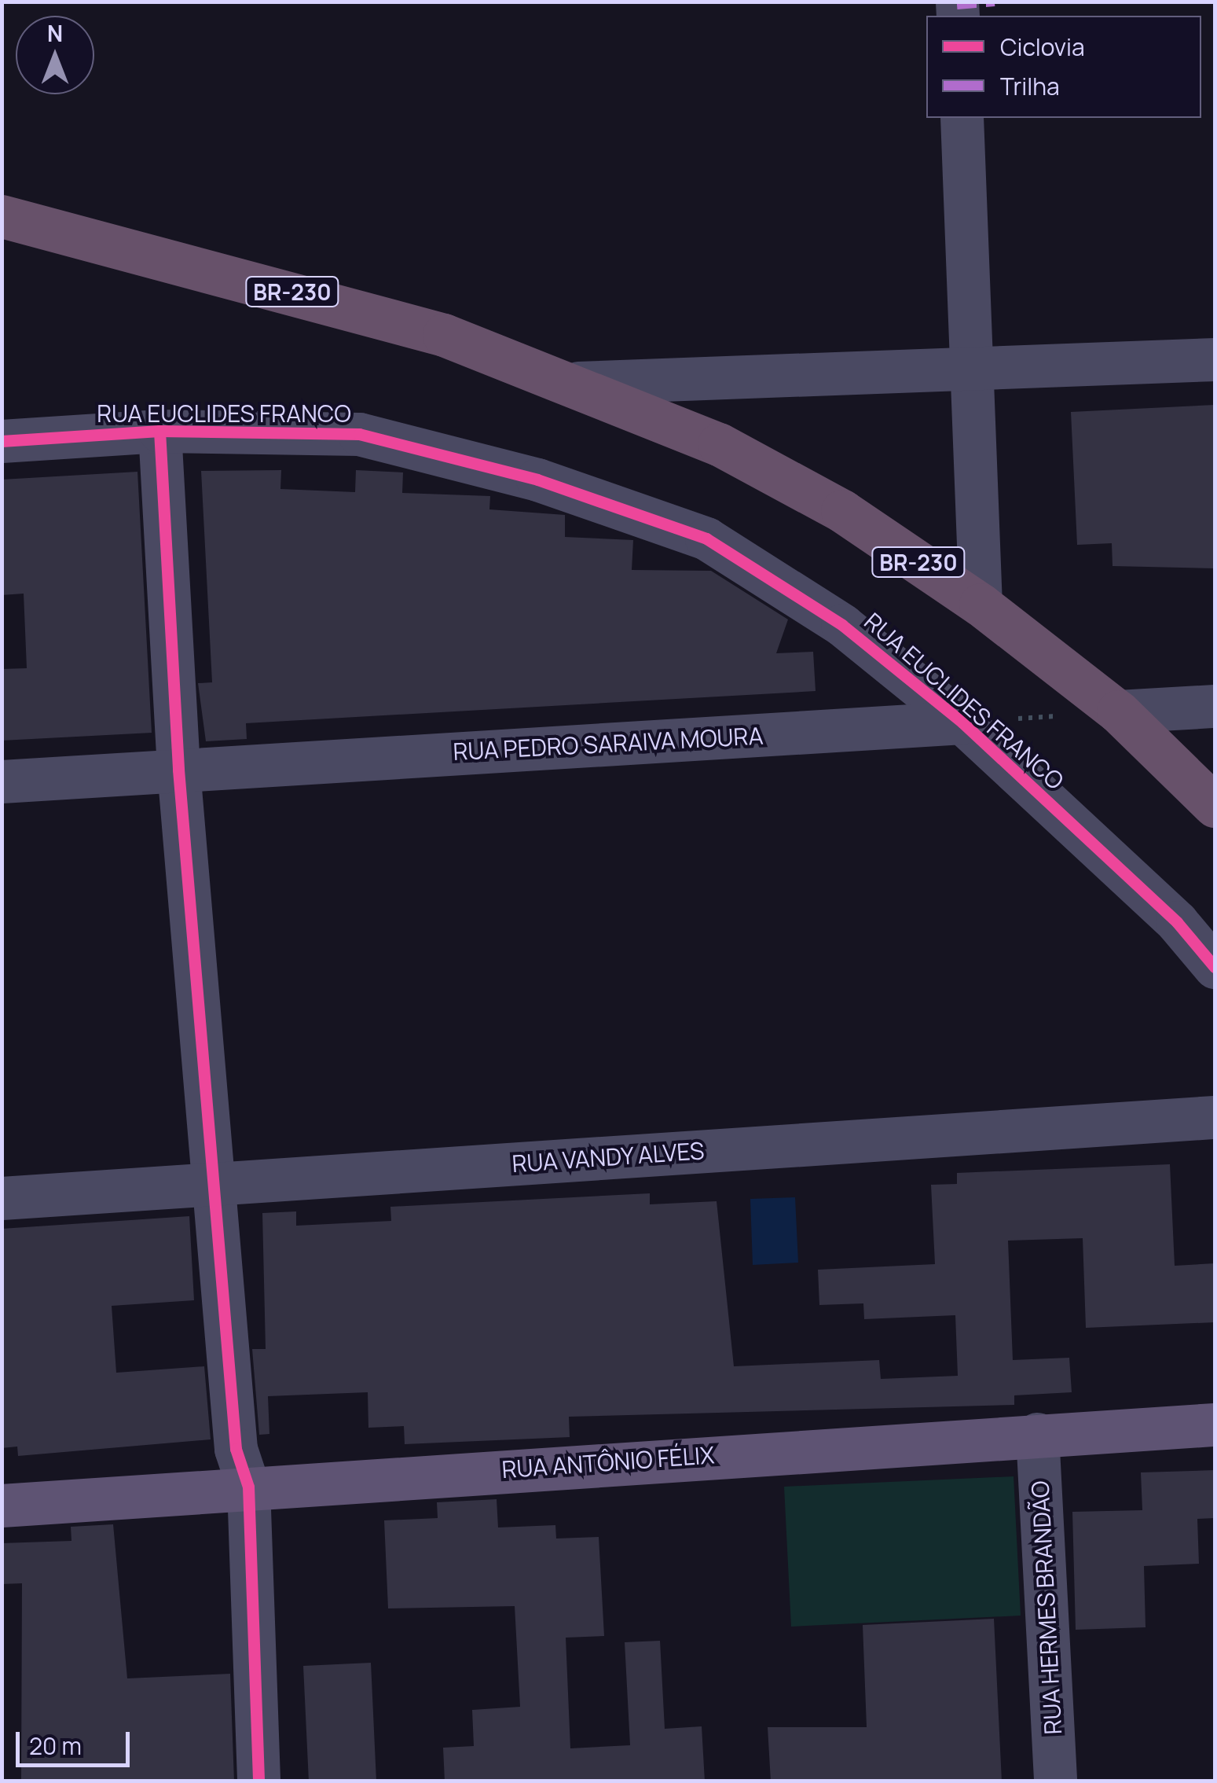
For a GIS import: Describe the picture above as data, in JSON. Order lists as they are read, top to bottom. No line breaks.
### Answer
{"streets":{"highway":["BR-230"],"main road":["RUA ANTÔNIO FÉLIX"],"street":["RUA EUCLIDES FRANCO","RUA PEDRO SARAIVA MOURA","RUA VANDY ALVES","RUA HERMES BRANDÃO"]},"crossings":[["RUA EUCLIDES FRANCO","RUA PEDRO SARAIVA MOURA"],["RUA ANTÔNIO FÉLIX","RUA HERMES BRANDÃO"]],"legend":["Ciclovia","Trilha"],"scale_bar":"20 m","north":"top"}
